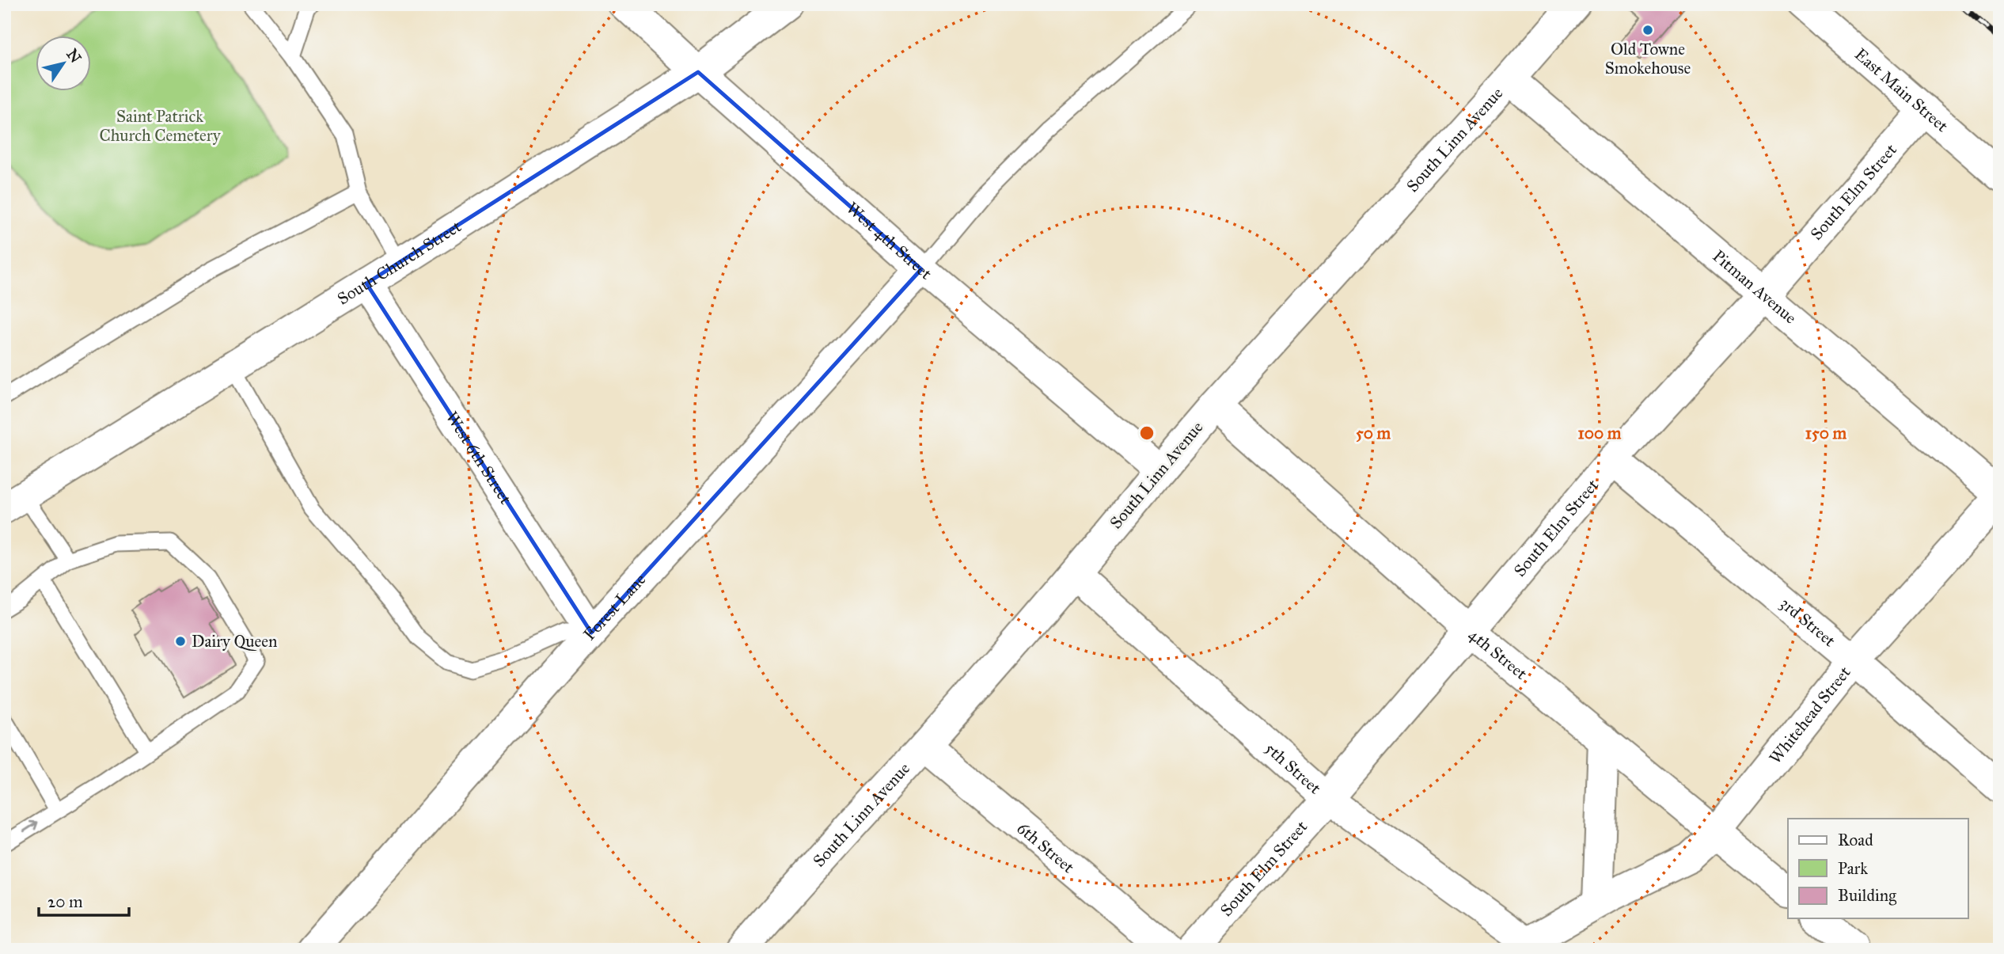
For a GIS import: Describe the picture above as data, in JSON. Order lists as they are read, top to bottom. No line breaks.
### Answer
{"streets":{"street":["East Main Street","South Linn Avenue","South Elm Street","West 4th Street","South Church Street","Pitman Avenue","West 6th Street","Forest Lane","3rd Street","4th Street","Whitehead Street","5th Street","6th Street"]},"crossings":[["East Main Street","South Elm Street"],["South Linn Avenue","West 4th Street"],["South Linn Avenue","Pitman Avenue"],["South Linn Avenue","4th Street"],["South Linn Avenue","5th Street"],["South Linn Avenue","6th Street"],["South Elm Street","Pitman Avenue"],["South Elm Street","3rd Street"],["South Elm Street","4th Street"],["South Elm Street","5th Street"],["West 4th Street","South Church Street"],["West 4th Street","Forest Lane"],["South Church Street","West 6th Street"],["Pitman Avenue","Whitehead Street"],["West 6th Street","Forest Lane"],["3rd Street","Whitehead Street"],["4th Street","Whitehead Street"],["Whitehead Street","5th Street"]],"parks":["Saint Patrick Church Cemetery"],"places":["Old Towne Smokehouse","Dairy Queen"],"legend":["Road","Park","Building"],"scale_bar":"20 m","north":"top right","rings":["50 m","100 m","150 m"]}
